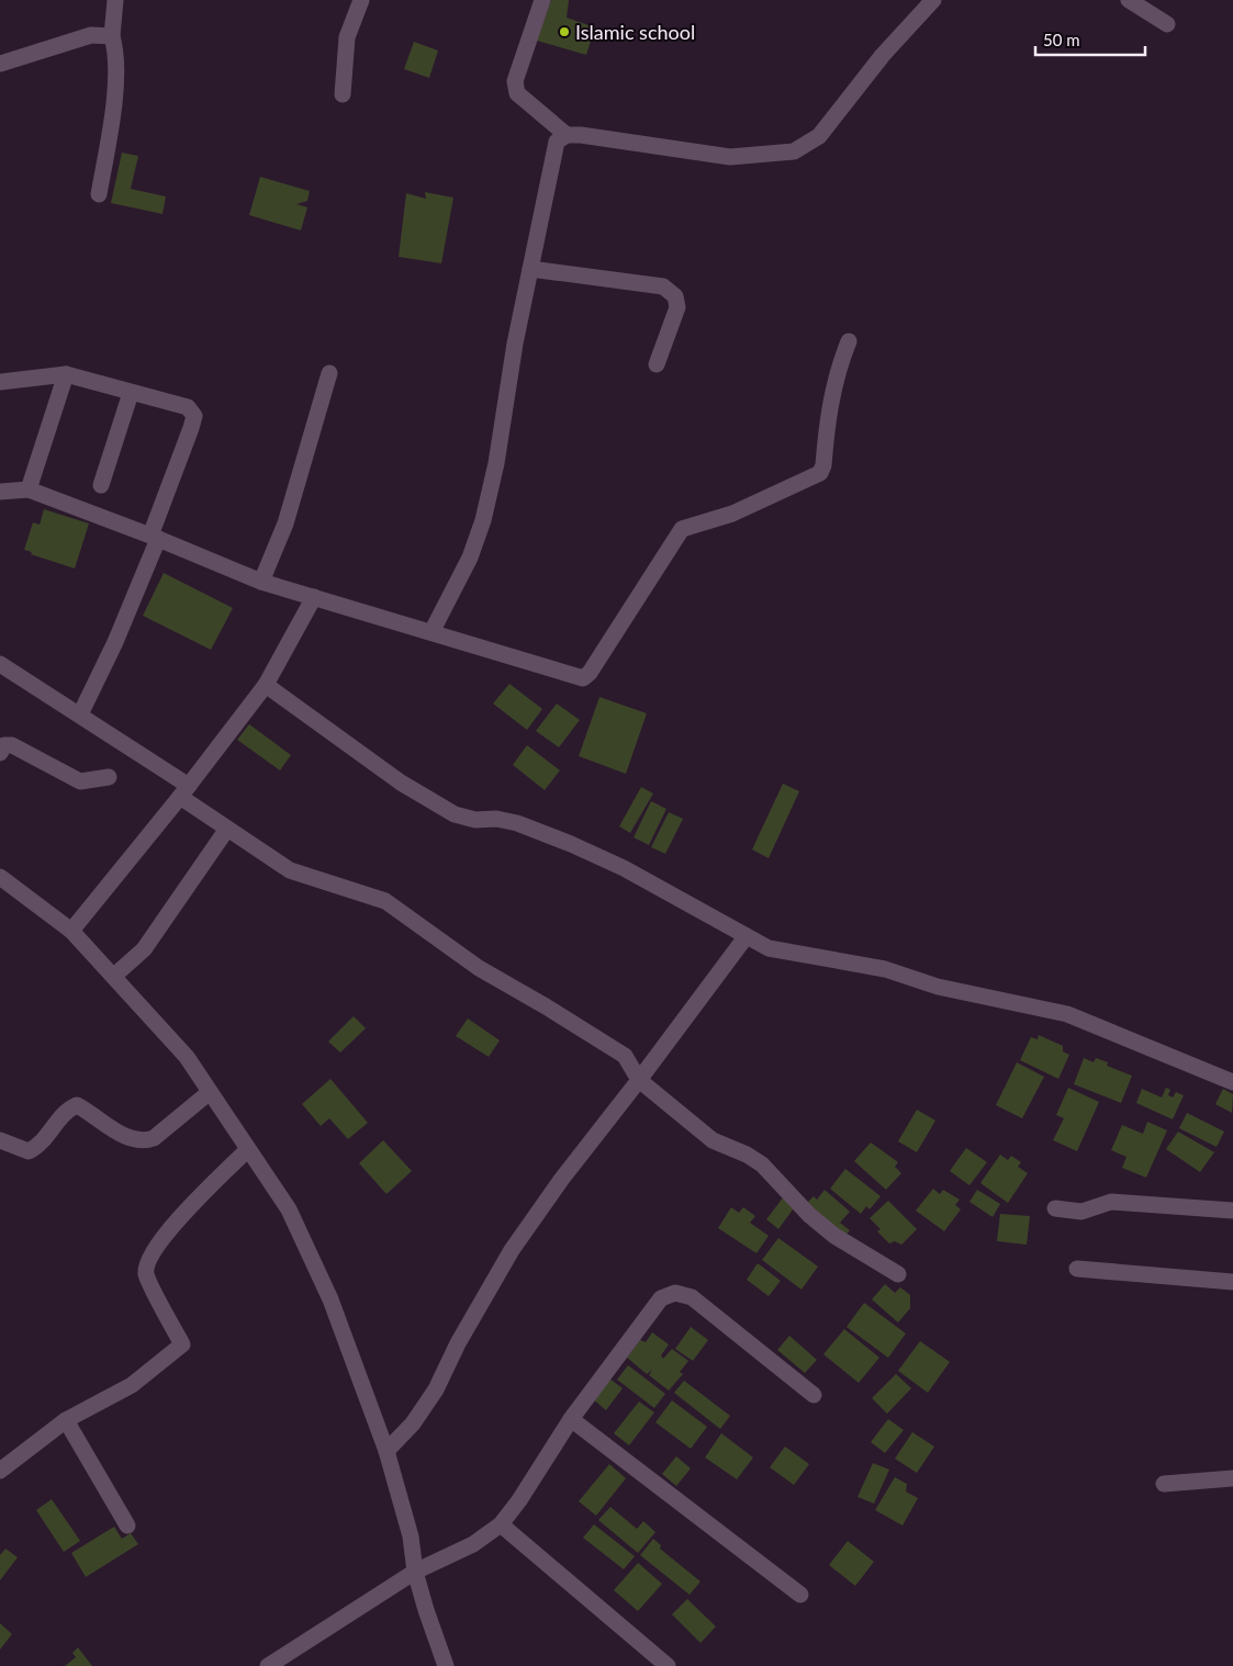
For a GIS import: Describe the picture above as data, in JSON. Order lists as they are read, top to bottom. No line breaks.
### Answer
{"places":["Islamic school"],"scale_bar":"50 m"}
